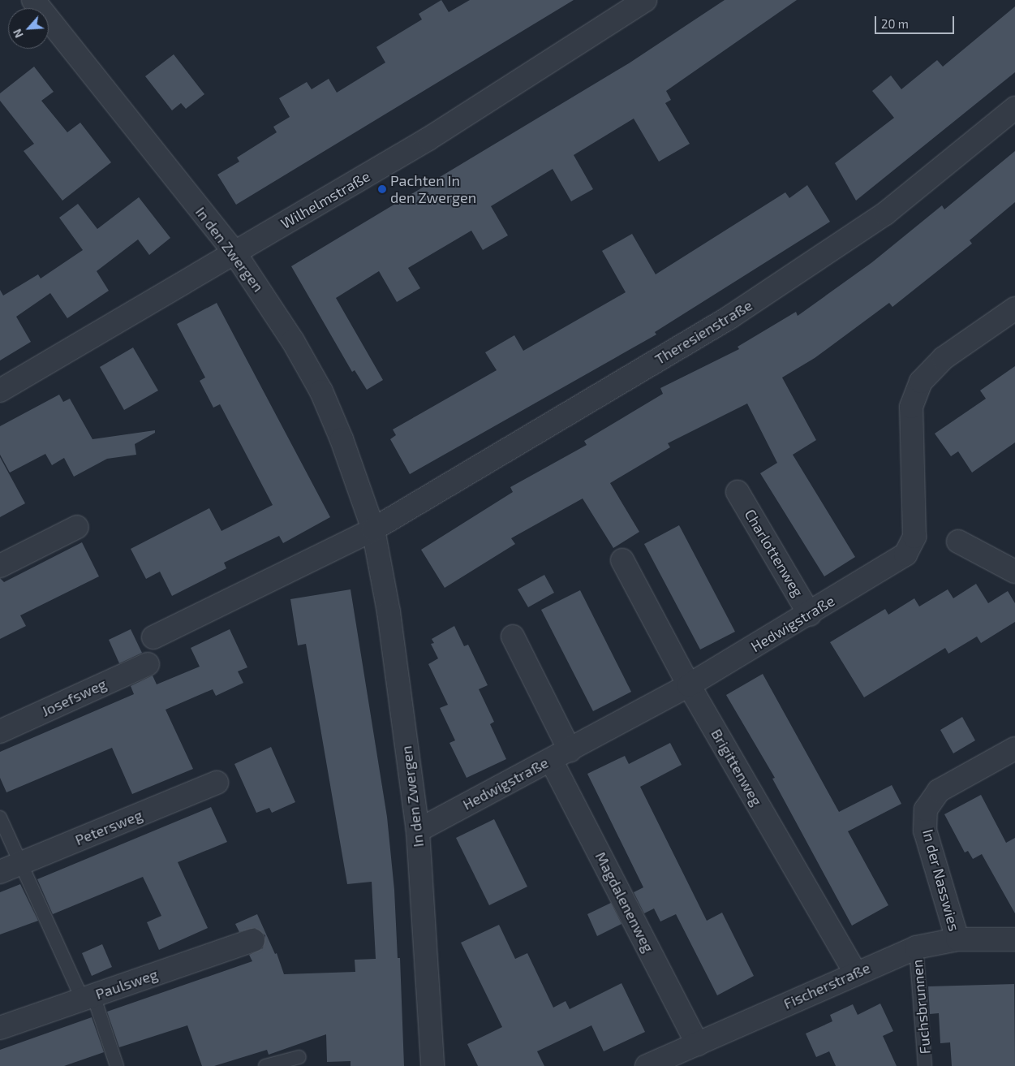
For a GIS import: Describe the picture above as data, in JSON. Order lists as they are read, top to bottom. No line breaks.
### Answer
{"streets":{"street":["Wilhelmstraße","In den Zwergen","Theresienstraße","Charlottenweg","Hedwigstraße","Josefsweg","Brigittenweg","Petersweg","In der Nasswies","Magdalenenweg","Paulsweg","Fischerstraße"],"lane":["Fuchsbrunnen"]},"crossings":[["Wilhelmstraße","In den Zwergen"],["In den Zwergen","Theresienstraße"],["In den Zwergen","Hedwigstraße"],["Charlottenweg","Hedwigstraße"],["Hedwigstraße","Brigittenweg"],["Hedwigstraße","Magdalenenweg"],["Brigittenweg","Fischerstraße"],["In der Nasswies","Fischerstraße"],["Magdalenenweg","Fischerstraße"],["Fischerstraße","Fuchsbrunnen"]],"places":["Pachten In den Zwergen"],"scale_bar":"20 m","north":"bottom left"}
